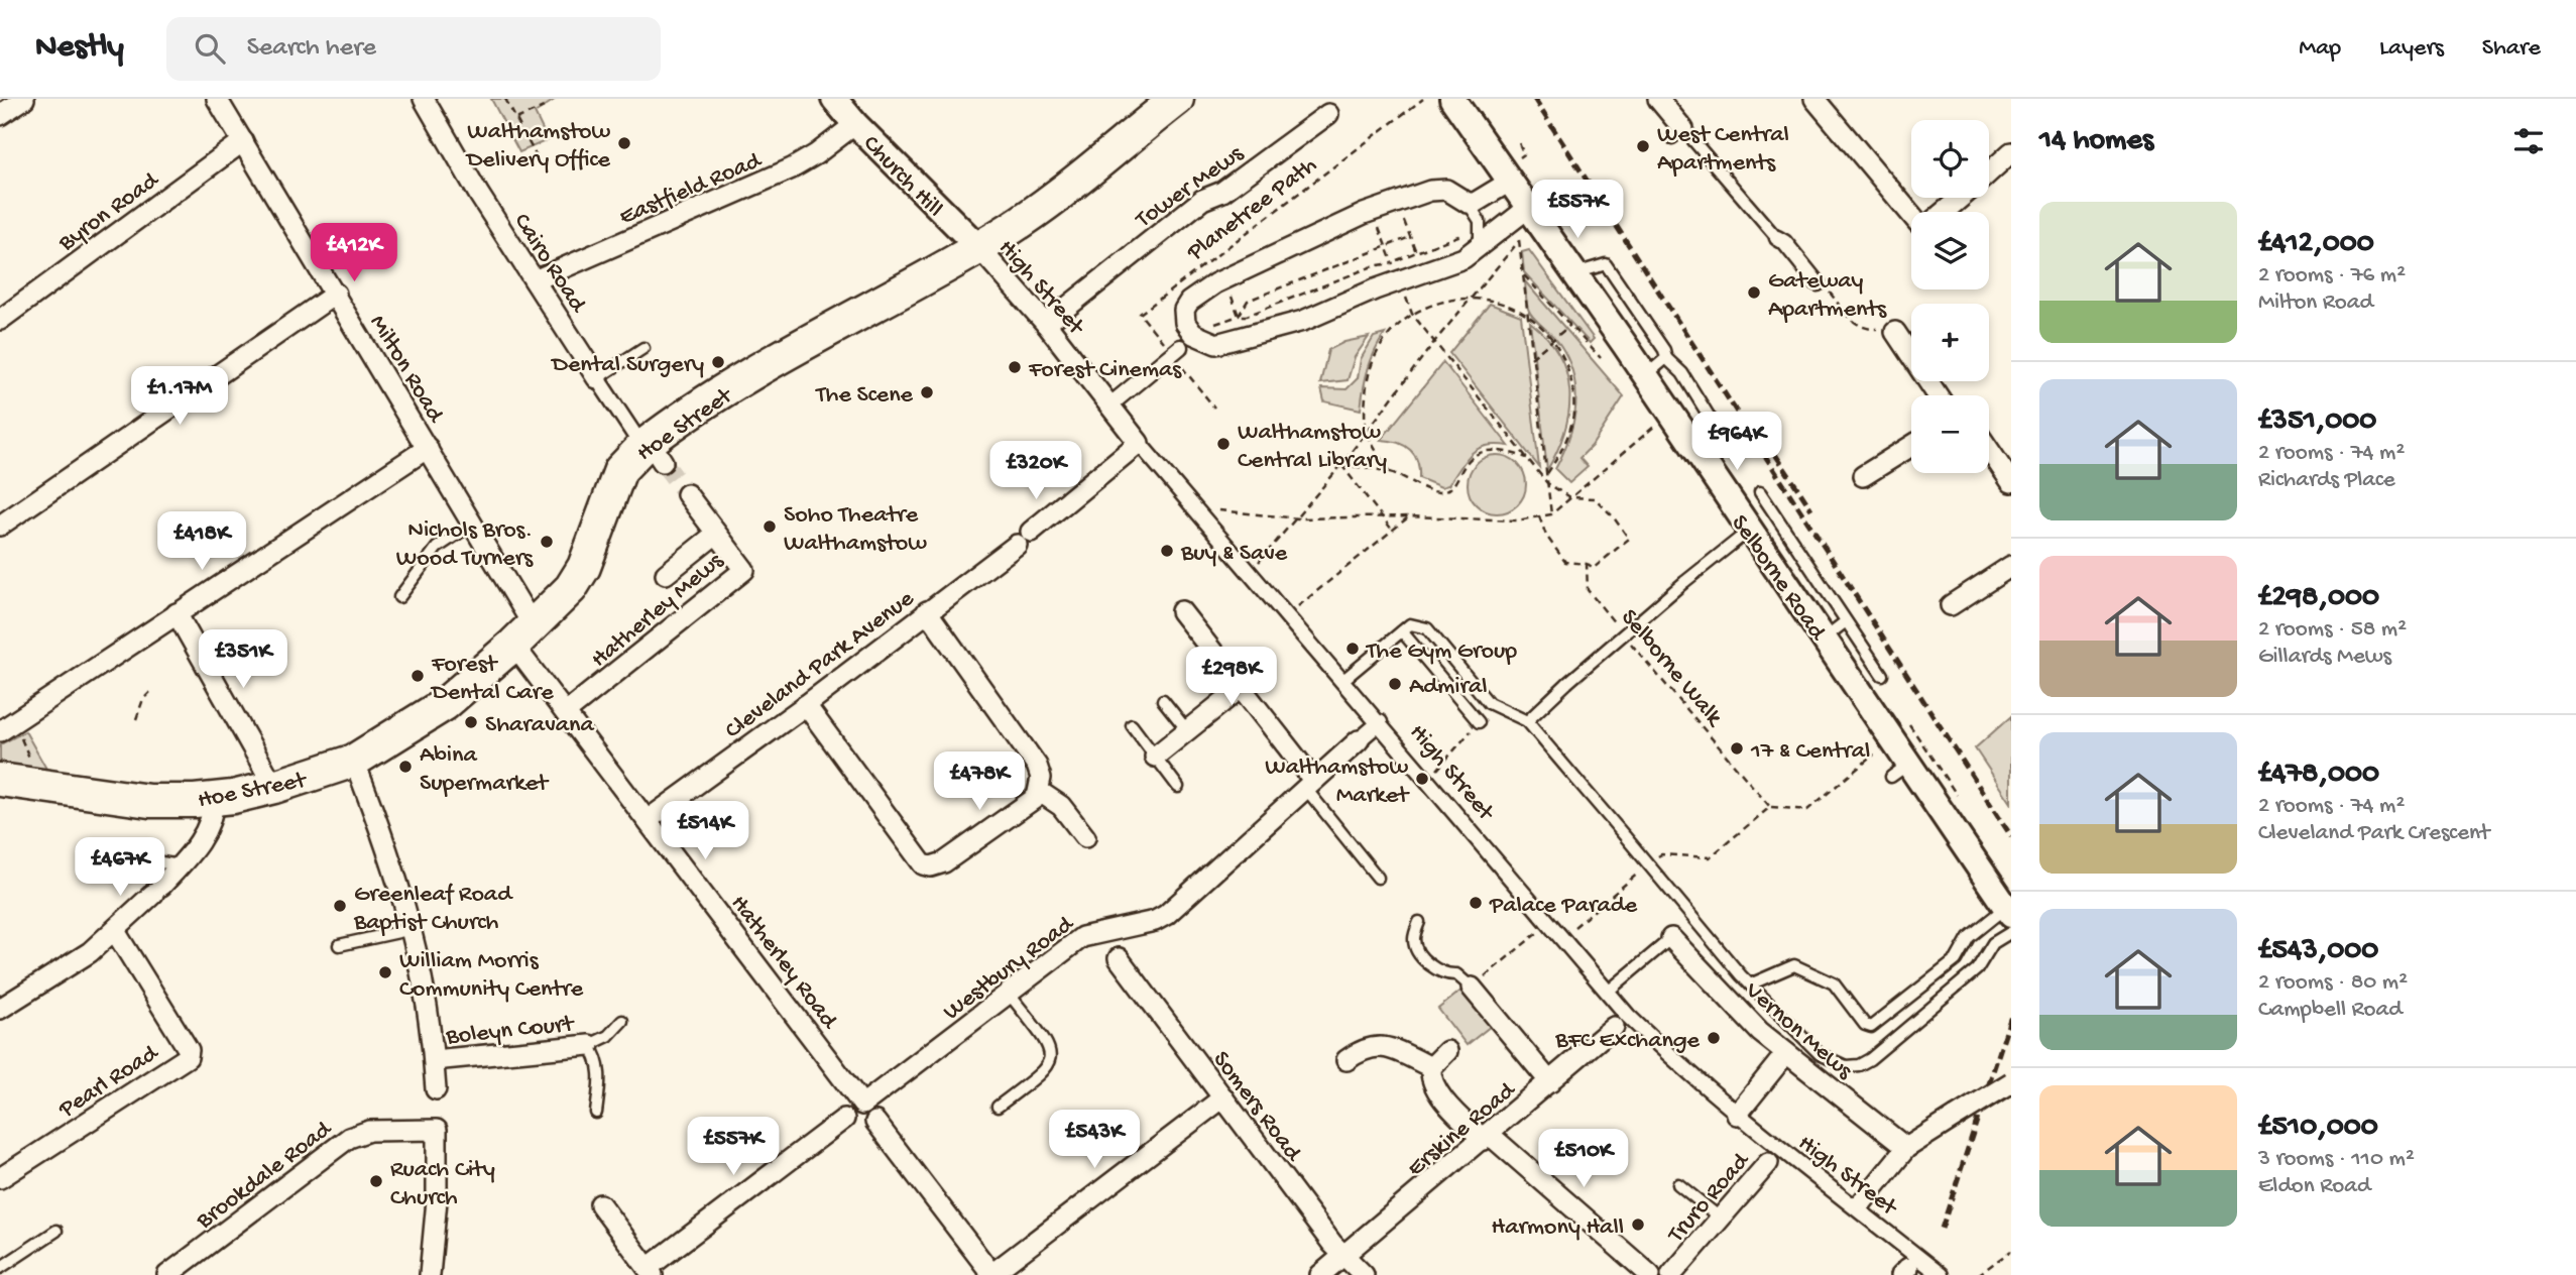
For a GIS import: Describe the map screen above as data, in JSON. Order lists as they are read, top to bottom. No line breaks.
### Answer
{"streets":{"main road":["Hoe Street"],"street":["Church Hill","Tower Mews","Eastfield Road","Byron Road","Cairo Road","High Street","Milton Road","Selborne Road","Hatherley Mews","Cleveland Park Avenue","Hatherley Road","Westbury Road","Boleyn Court","Vernon Mews","Pearl Road","Somers Road","Erskine Road","Brookdale Road","Truro Road"],"path":["Planetree Path","Selborne Walk"]},"crossings":[["Church Hill","Eastfield Road"],["Church Hill","High Street"],["Church Hill","Hoe Street"],["Tower Mews","High Street"],["Eastfield Road","Cairo Road"],["Byron Road","Milton Road"],["Cairo Road","Hoe Street"],["High Street","Hoe Street"],["High Street","Cleveland Park Avenue"],["High Street","Westbury Road"],["High Street","Erskine Road"],["High Street","Truro Road"],["Milton Road","Hoe Street"],["Milton Road","Hatherley Road"],["Hoe Street","Hatherley Road"],["Hatherley Mews","Hatherley Road"],["Cleveland Park Avenue","Hatherley Road"],["Hatherley Road","Westbury Road"],["Somers Road","Erskine Road"]],"places":["Walthamstow Delivery Office","West Central Apartments","Gateway Apartments","Dental Surgery","Forest Cinemas","The Scene","Walthamstow Central Library","Soho Theatre Walthamstow","Nichols Bros. Wood Turners","Buy & Save","The Gym Group","Forest Dental Care","Admiral","Sharavana","17 & Central","Abina Supermarket","Walthamstow Market","Palace Parade","Greenleaf Road Baptist Church","William Morris Community Centre","BFC Exchange","Ruach City Church","Harmony Hall"],"page":{"header":"Nestly","search":"Search here","nav":["Map","Layers","Share"],"heading":"14 homes","map_buttons":["+","−"],"price":["£557K","£412K","£1.17M","£964K","£320K","£418K","£351K","£298K","£478K","£514K","£467K","£543K","£557K","£510K"],"list":[{"name":"£412,000","note":"2 rooms · 76 m² · Milton Road"},{"name":"£351,000","note":"2 rooms · 74 m² · Richards Place"},{"name":"£298,000","note":"2 rooms · 58 m² · Gillards Mews"},{"name":"£478,000","note":"2 rooms · 74 m² · Cleveland Park Crescent"},{"name":"£543,000","note":"2 rooms · 80 m² · Campbell Road"},{"name":"£510,000","note":"3 rooms · 110 m² · Eldon Road"}]}}
